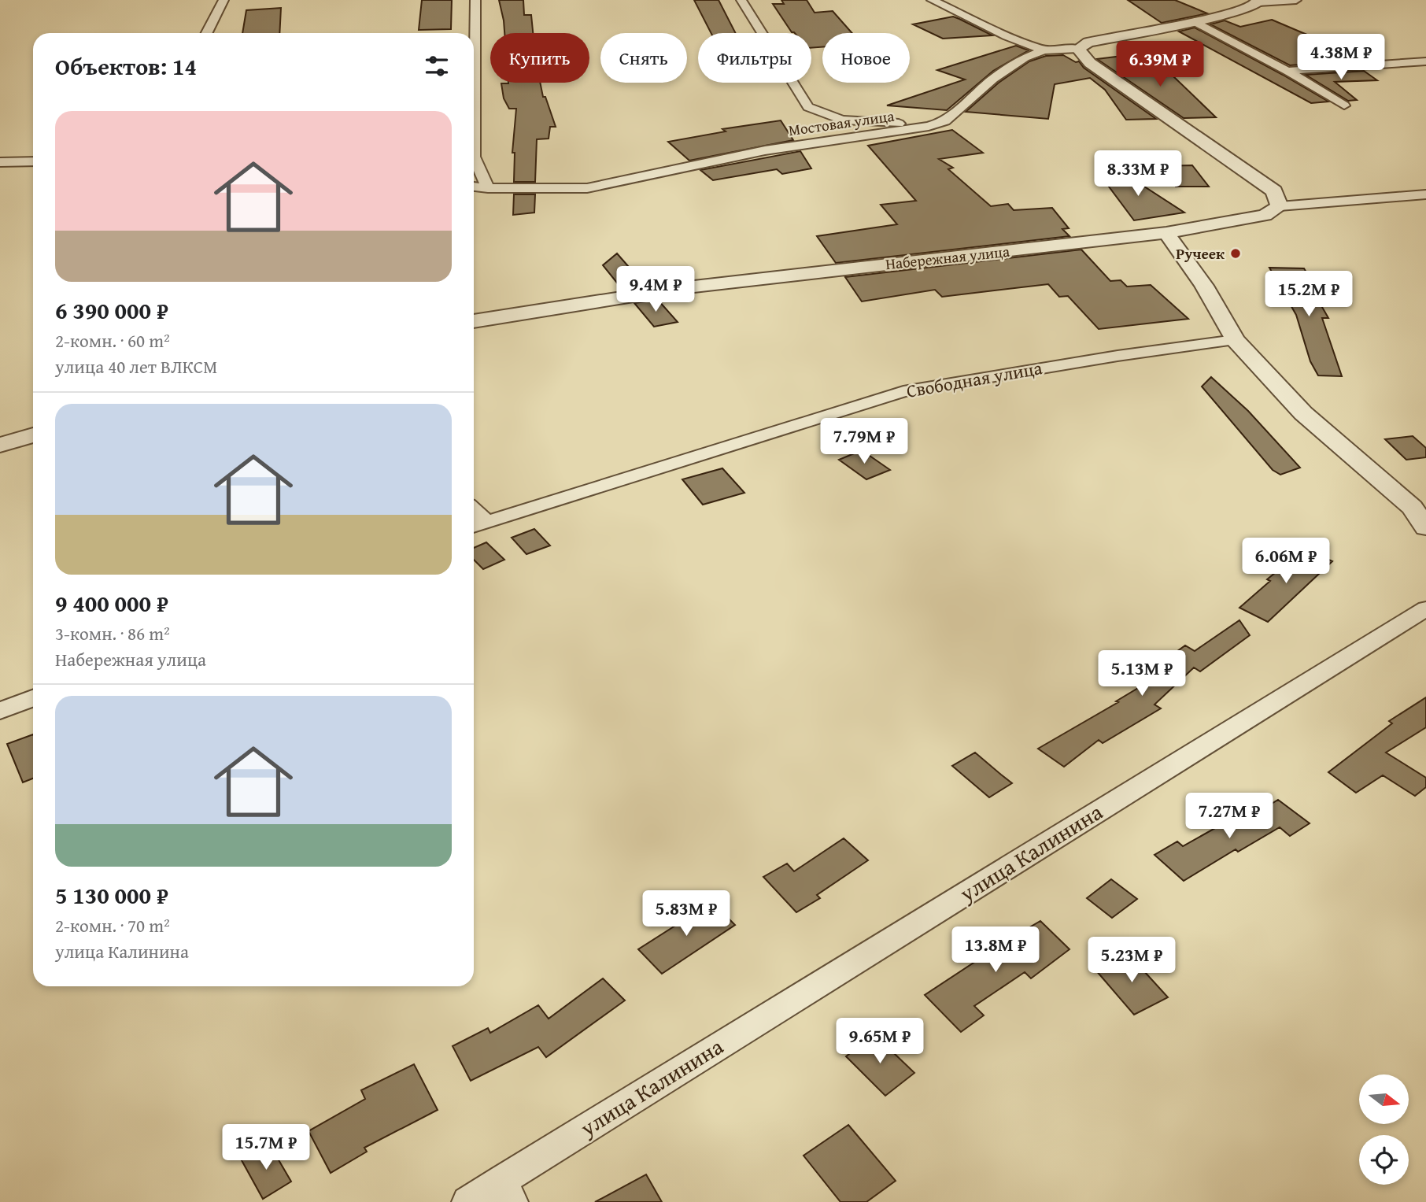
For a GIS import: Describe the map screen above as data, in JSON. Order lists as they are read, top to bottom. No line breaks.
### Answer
{"streets":{"street":["Мостовая улица","Набережная улица","Свободная улица","улица Калинина"]},"places":["Ручеек"],"north":"right","page":{"chip":["Купить","Снять","Фильтры","Новое"],"heading":"Объектов: 14","price":["4.38M ₽","6.39M ₽","8.33M ₽","9.4M ₽","15.2M ₽","7.79M ₽","6.06M ₽","5.13M ₽","7.27M ₽","5.83M ₽","13.8M ₽","5.23M ₽","9.65M ₽","15.7M ₽"],"list":[{"name":"6 390 000 ₽","note":"2-комн. · 60 m² · улица 40 лет ВЛКСМ"},{"name":"9 400 000 ₽","note":"3-комн. · 86 m² · Набережная улица"},{"name":"5 130 000 ₽","note":"2-комн. · 70 m² · улица Калинина"}]}}
